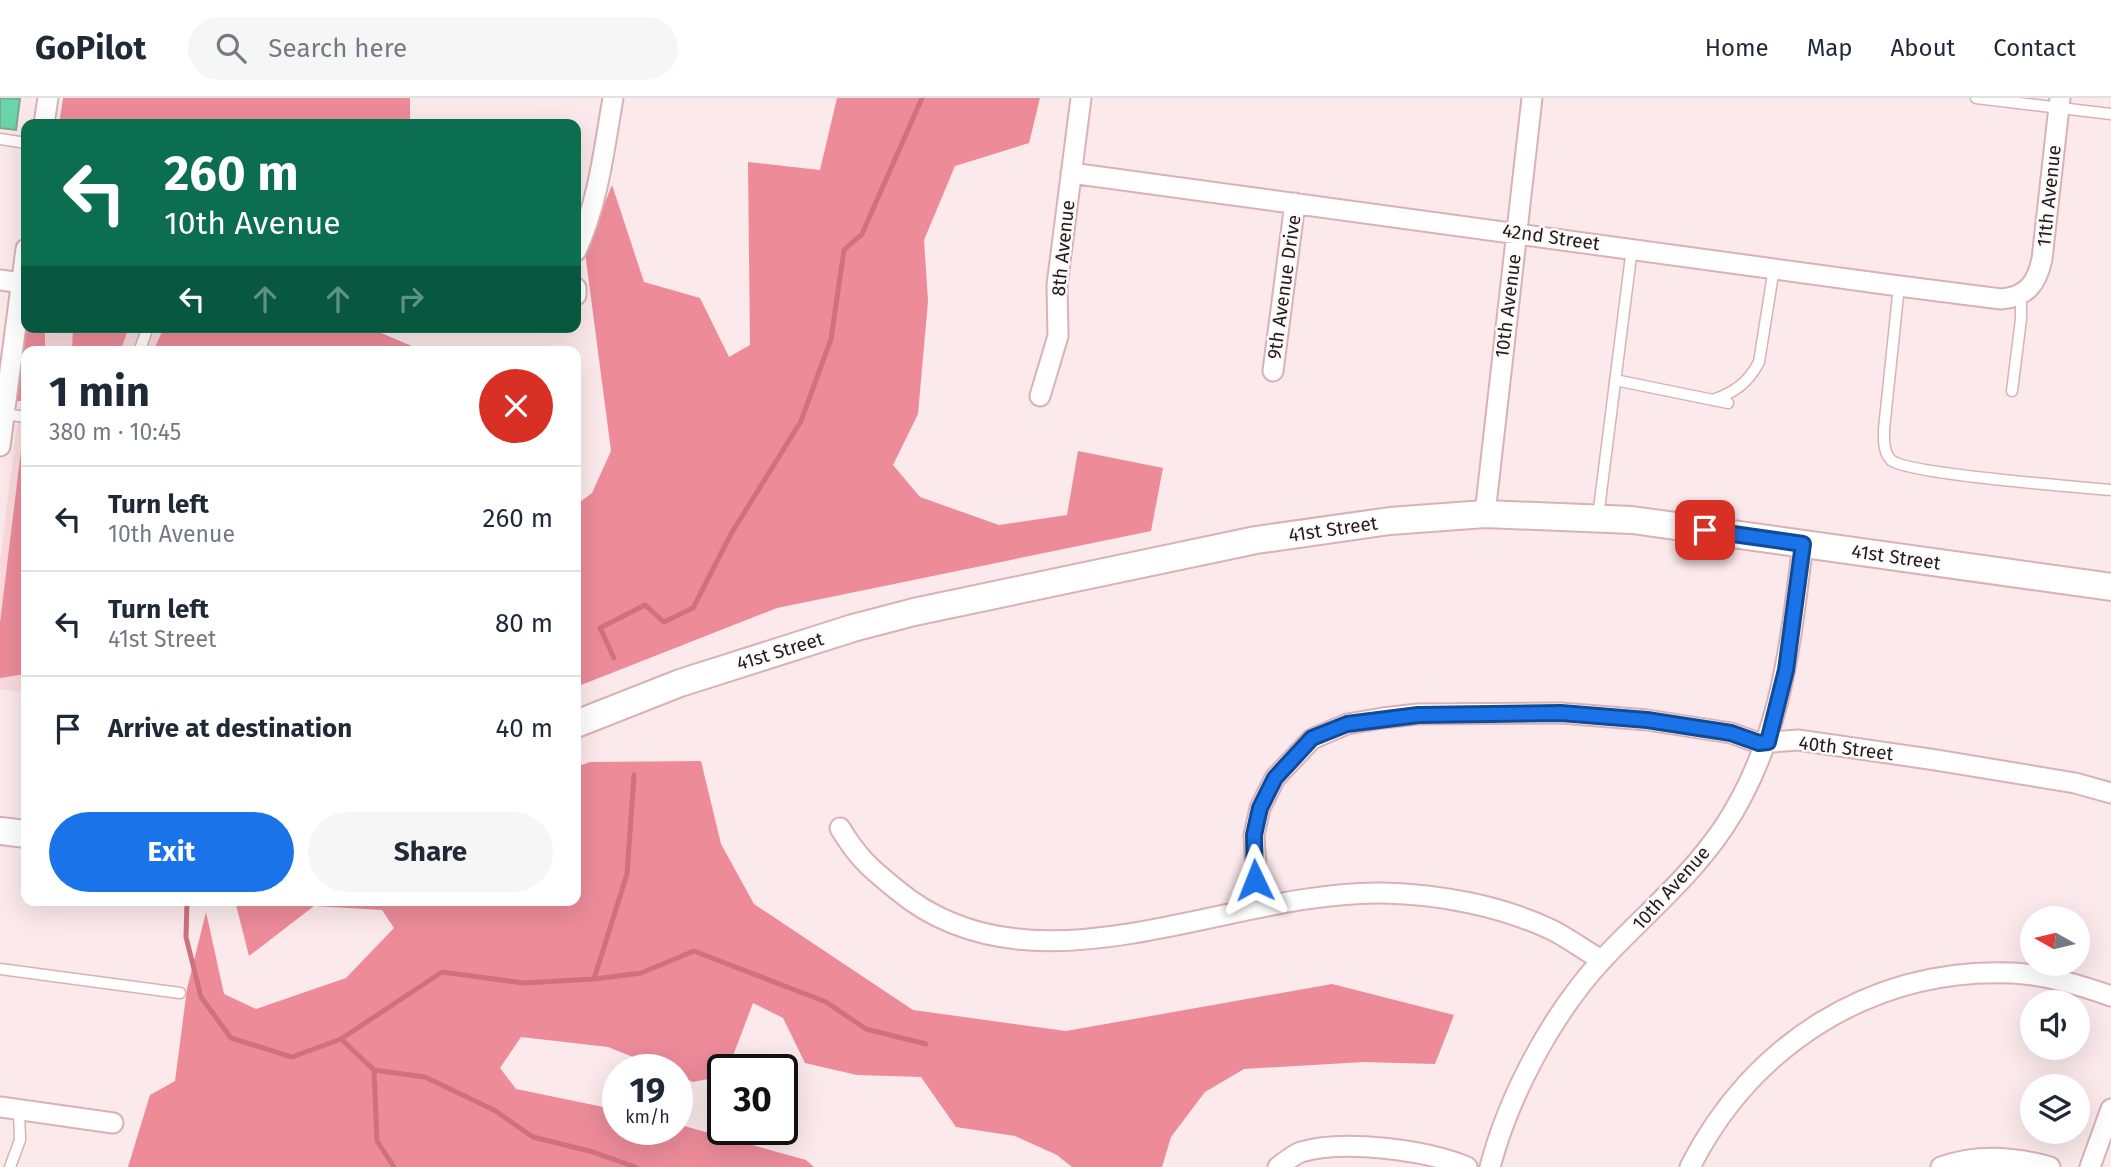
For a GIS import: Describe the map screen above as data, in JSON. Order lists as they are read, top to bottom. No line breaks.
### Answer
{"streets":{"street":["11th Avenue","42nd Street","8th Avenue","9th Avenue Drive","10th Avenue","41st Street","40th Street"]},"crossings":[["11th Avenue","42nd Street"],["42nd Street","8th Avenue"],["42nd Street","9th Avenue Drive"],["42nd Street","10th Avenue"],["10th Avenue","41st Street"],["10th Avenue","40th Street"]],"north":"left","page":{"header":"GoPilot","search":"Search here","nav":["Home","Map","About","Contact"],"turn":["260 m","10th Avenue"],"heading":["1 min","380 m · 10:45"],"list":[{"name":"Turn left","note":"10th Avenue","value":"260 m"},{"name":"Turn left","note":"41st Street","value":"80 m"},{"name":"Arrive at destination","value":"40 m"}],"buttons":["Exit","Share"],"speed":"19 km/h","limit":"30"}}
